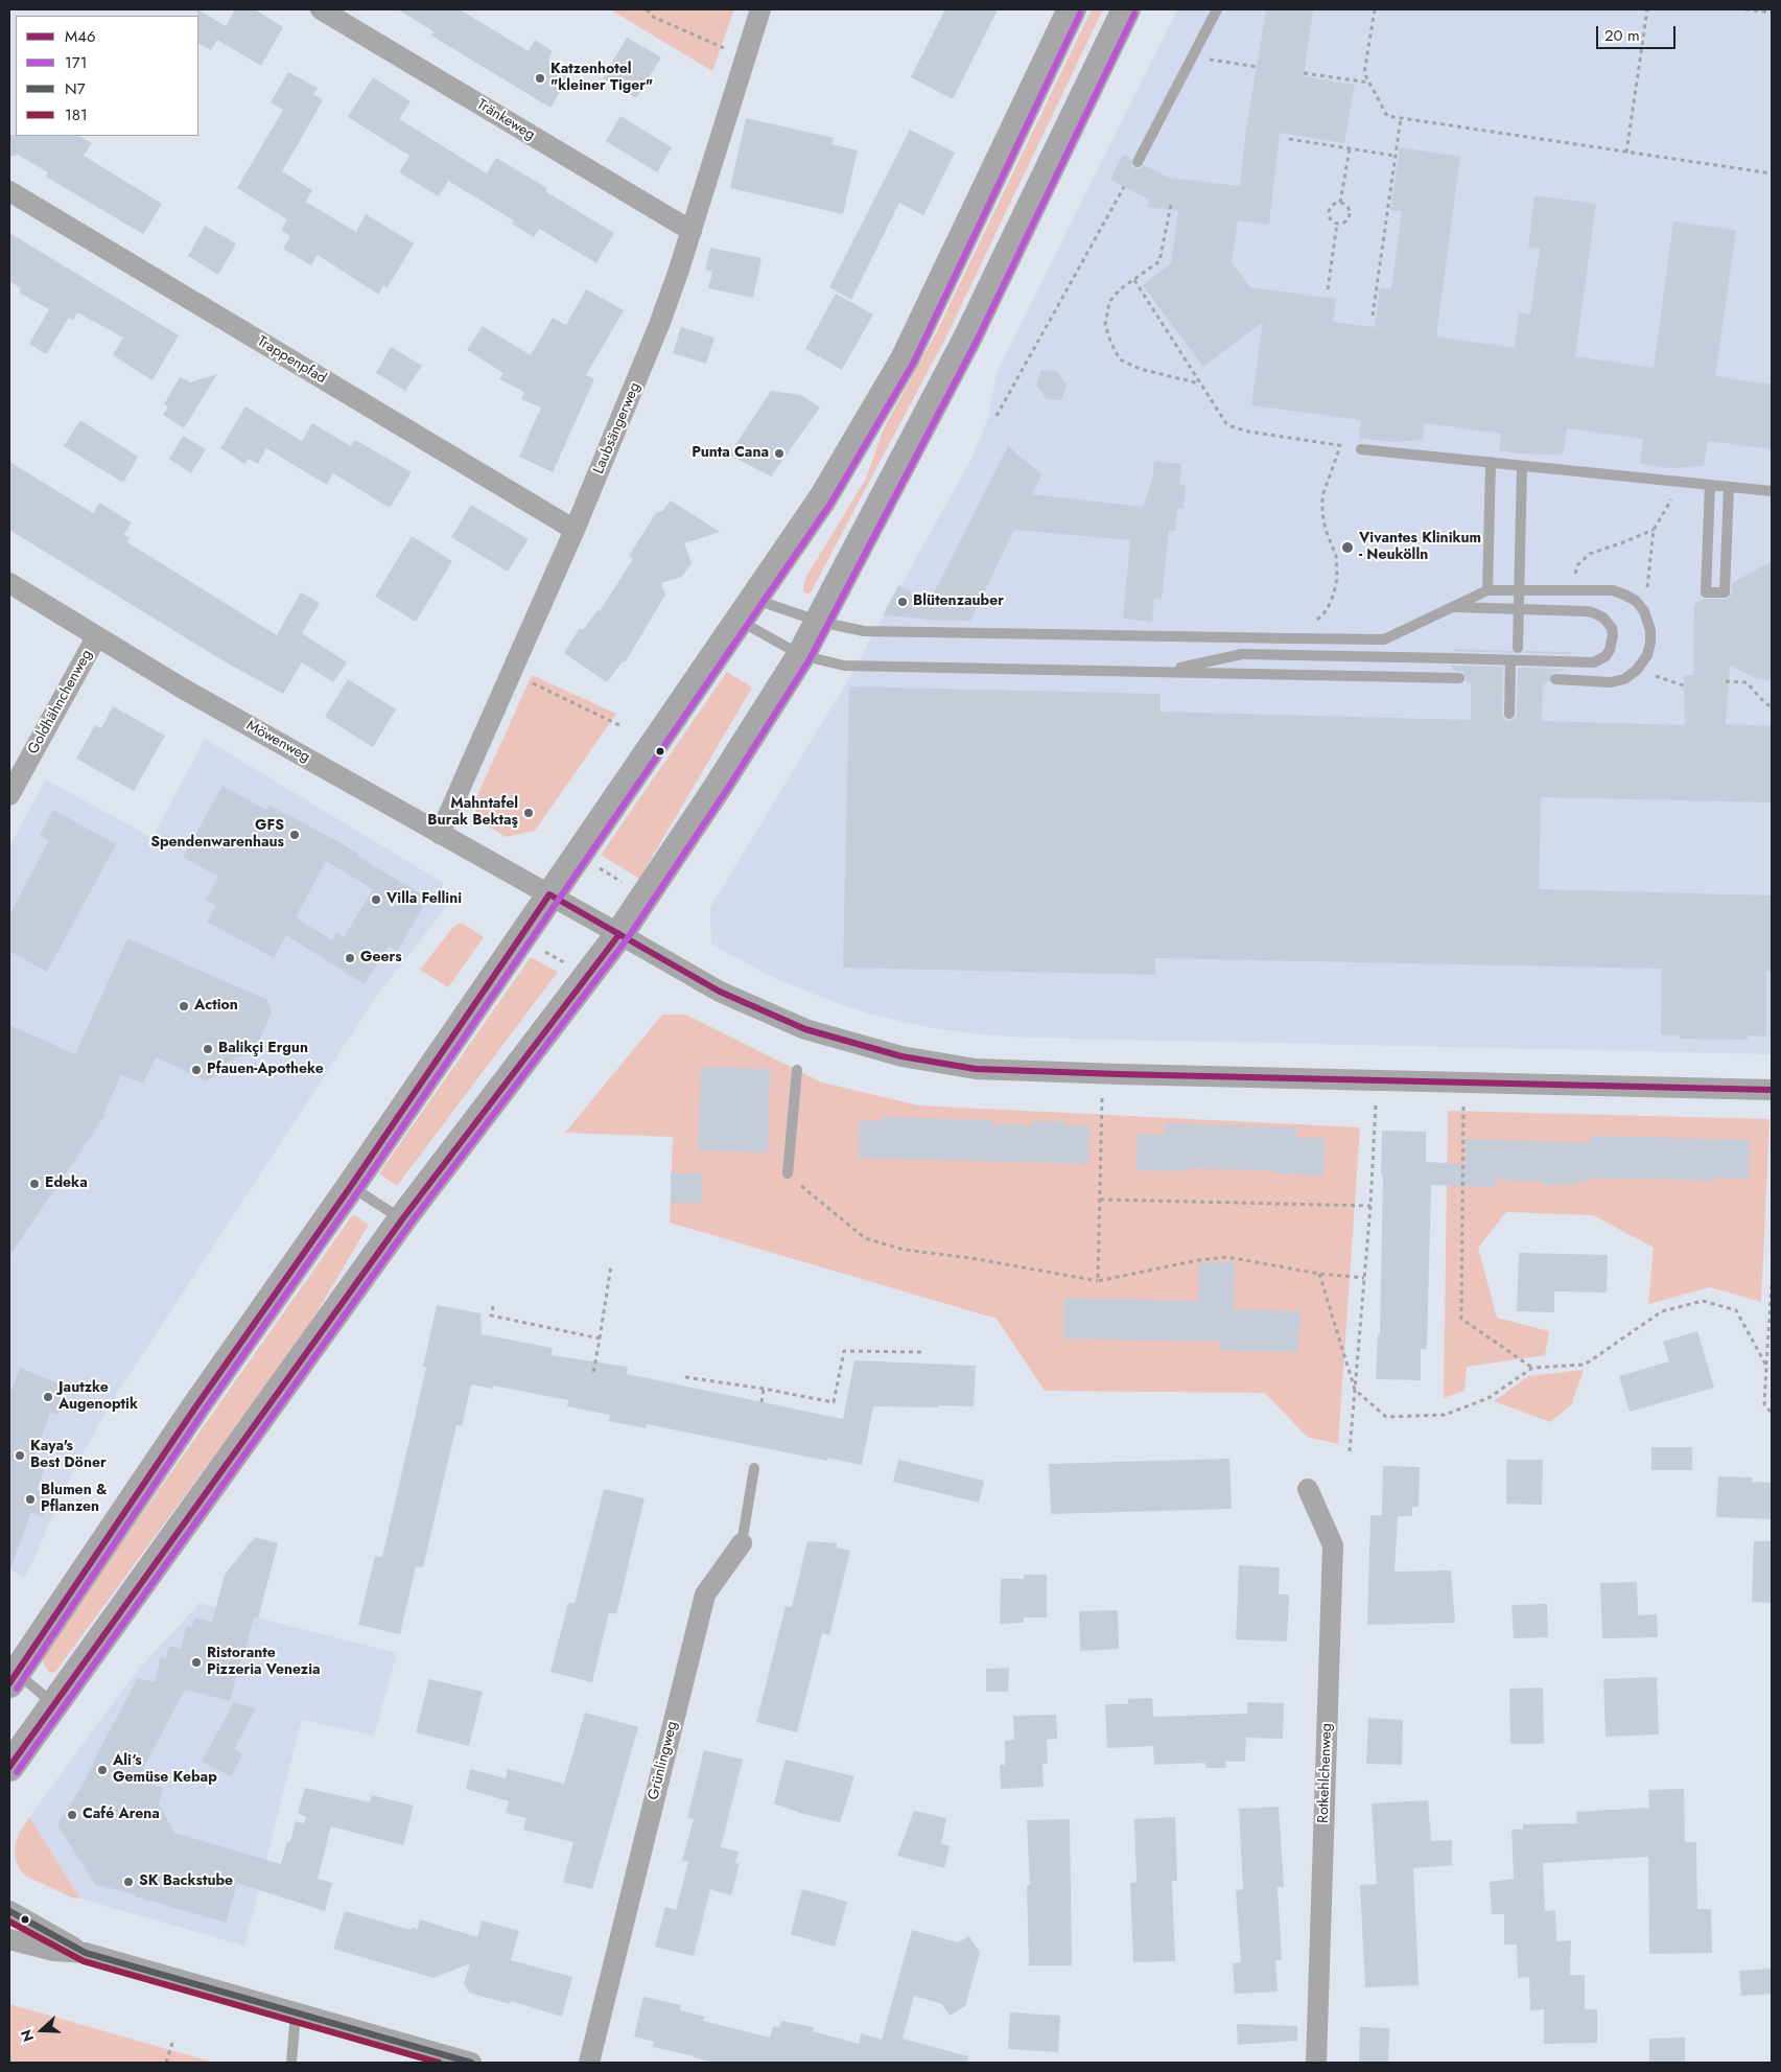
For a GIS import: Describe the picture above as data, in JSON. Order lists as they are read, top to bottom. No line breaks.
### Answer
{"streets":{"street":["Tränkeweg","Trappenpfad","Laubsängerweg","Goldhähnchenweg","Möwenweg","Grünlingweg","Rotkehlchenweg"]},"crossings":[["Tränkeweg","Laubsängerweg"],["Trappenpfad","Laubsängerweg"],["Laubsängerweg","Möwenweg"],["Goldhähnchenweg","Möwenweg"]],"places":["Katzenhotel \"kleiner Tiger\"","Punta Cana","Vivantes Klinikum - Neukölln","Blütenzauber","Mahntafel Burak Bektaş","GFS Spendenwarenhaus","Villa Fellini","Geers","Action","Balikçi Ergun","Pfauen-Apotheke","Edeka","Jautzke Augenoptik","Kaya's Best Döner","Blumen & Pflanzen","Ristorante Pizzeria Venezia","Ali‘s Gemüse Kebap","Café Arena","SK Backstube"],"lines":["transit line 171","transit line M46","transit line N7","transit line 181"],"legend":["M46","171","N7","181"],"scale_bar":"20 m","north":"left"}
